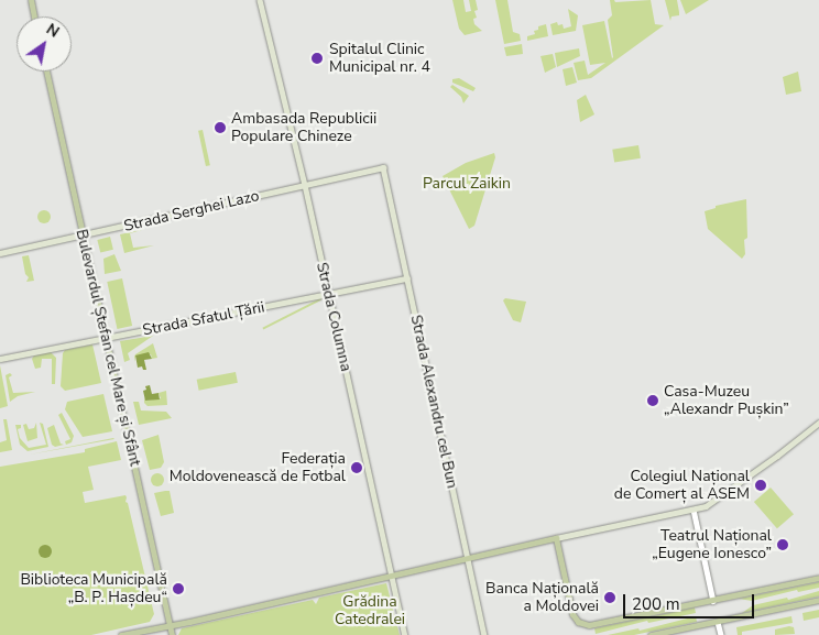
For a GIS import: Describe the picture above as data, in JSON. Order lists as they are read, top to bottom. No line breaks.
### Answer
{"streets":{"main road":["Strada Serghei Lazo","Strada Columna","Strada Sfatul Țării","Bulevardul Ștefan cel Mare și Sfânt","Strada Alexandru cel Bun"]},"crossings":[["Strada Serghei Lazo","Strada Columna"],["Strada Serghei Lazo","Bulevardul Ștefan cel Mare și Sfânt"],["Strada Serghei Lazo","Strada Alexandru cel Bun"],["Strada Columna","Strada Sfatul Țării"],["Strada Sfatul Țării","Bulevardul Ștefan cel Mare și Sfânt"],["Strada Sfatul Țării","Strada Alexandru cel Bun"]],"parks":["Parcul Zaikin","Grădina Catedralei"],"places":["Spitalul Clinic Municipal nr. 4","Ambasada Republicii Populare Chineze","Casa-Muzeu „Alexandr Pușkin”","Federația Moldovenească de Fotbal","Colegiul Național de Comerț al ASEM","Teatrul Național „Eugene Ionesco”","Biblioteca Municipală „B. P. Hașdeu“","Banca Națională a Moldovei"],"scale_bar":"200 m","north":"top right"}
